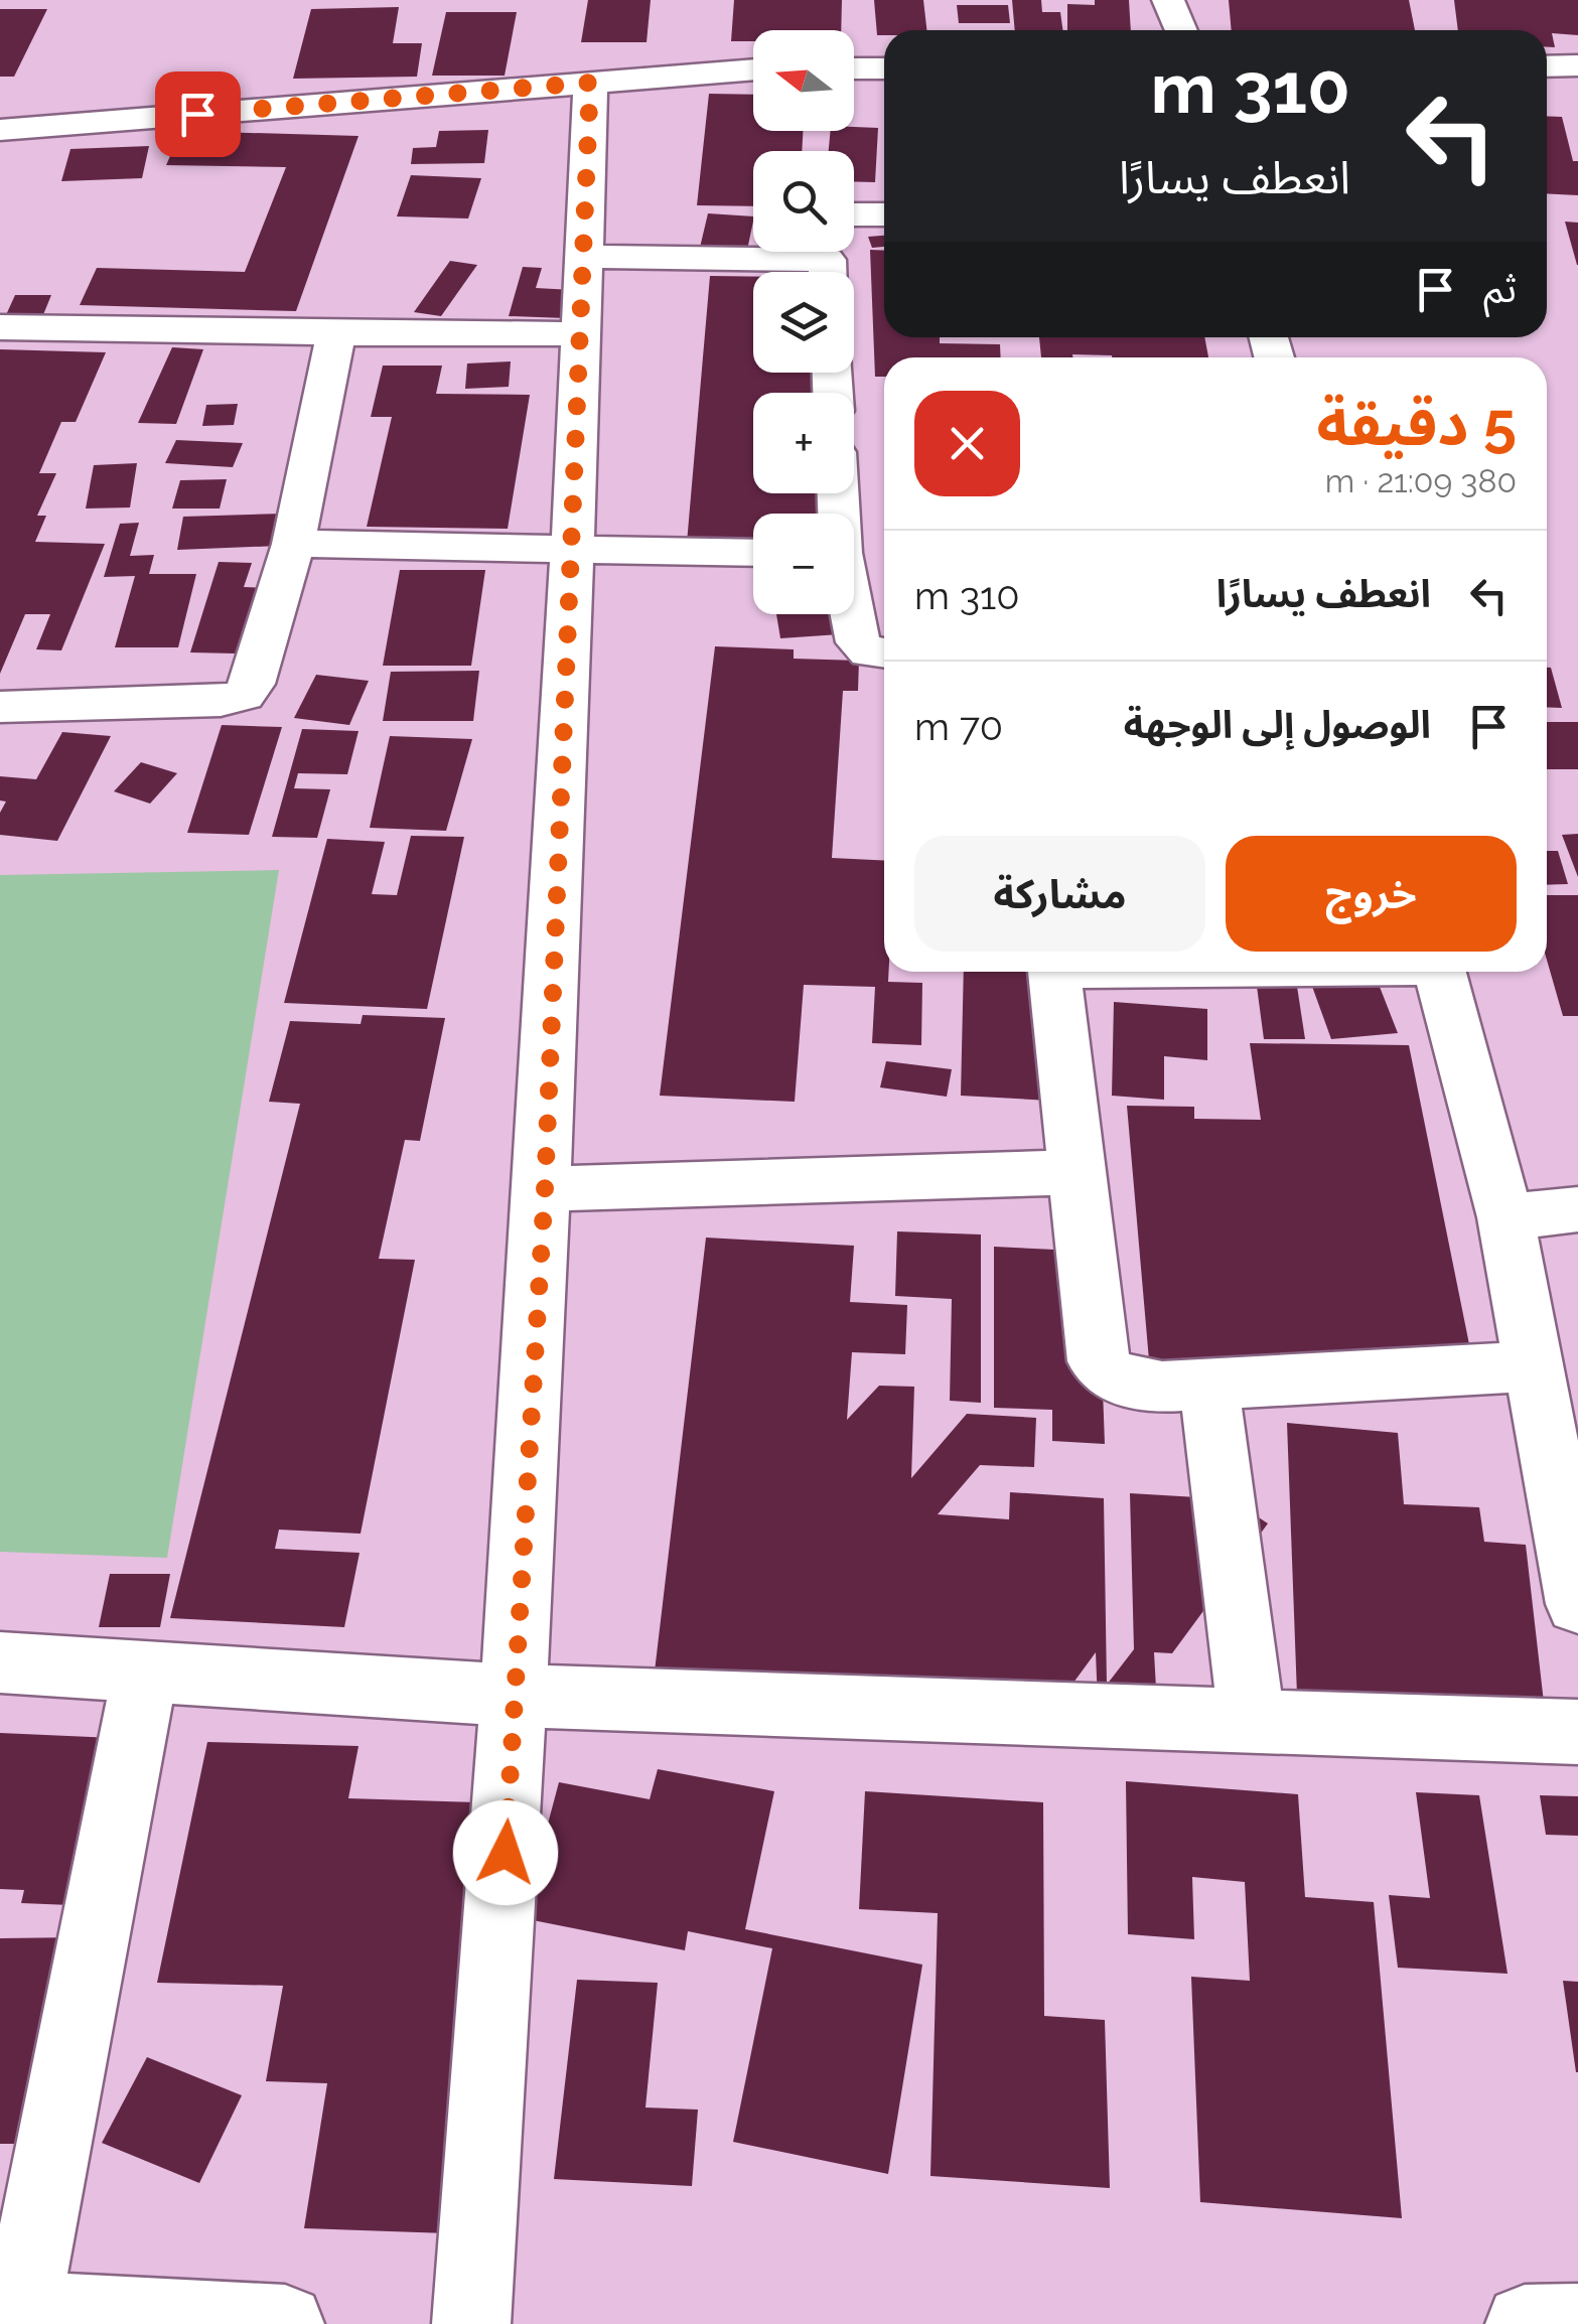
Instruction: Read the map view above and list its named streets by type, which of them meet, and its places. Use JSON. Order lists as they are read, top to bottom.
{
  "north": "left",
  "page": {
    "map_buttons": ["+", "−"],
    "turn": ["310 m", "انعطف يسارًا"],
    "then": "ثم",
    "heading": ["5 دقيقة", "380 m · 21:09"],
    "list": [
      {
        "name": "انعطف يسارًا",
        "value": "310 m"
      },
      {
        "name": "الوصول إلى الوجهة",
        "value": "70 m"
      }
    ],
    "buttons": ["خروج", "مشاركة"]
  }
}
